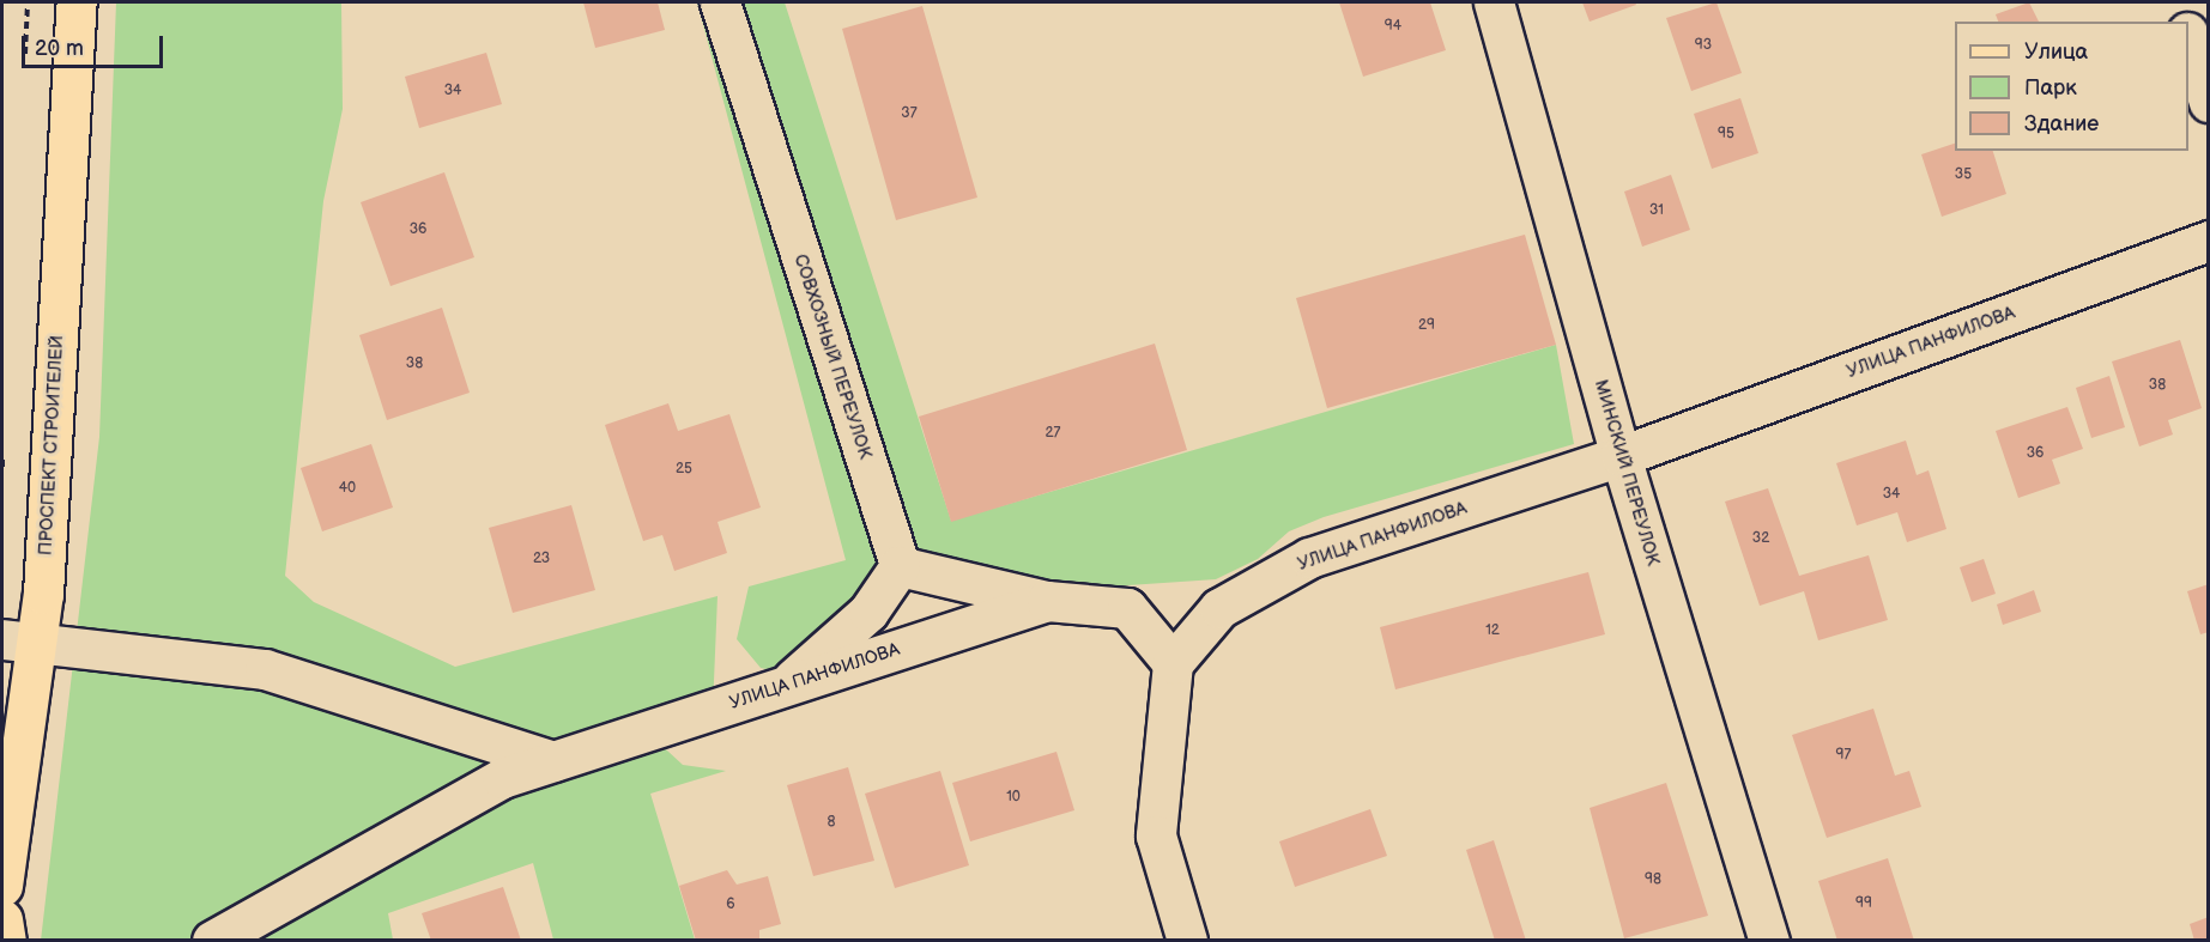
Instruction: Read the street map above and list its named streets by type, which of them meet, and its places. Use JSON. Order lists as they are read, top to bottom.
{
  "streets": {
    "main road": ["ПРОСПЕКТ СТРОИТЕЛЕЙ"],
    "street": ["УЛИЦА ПАНФИЛОВА", "СОВХОЗНЫЙ ПЕРЕУЛОК", "МИНСКИЙ ПЕРЕУЛОК"]
  },
  "crossings": [
    ["УЛИЦА ПАНФИЛОВА", "МИНСКИЙ ПЕРЕУЛОК"]
  ],
  "house_numbers": [
    "94",
    "93",
    "34",
    "37",
    "95",
    "35",
    "31",
    "36",
    "29",
    "38",
    "38",
    "27",
    "36",
    "25",
    "40",
    "34",
    "32",
    "23",
    "12",
    "97",
    "10",
    "8",
    "98",
    "99",
    "6"
  ],
  "legend": ["Улица", "Парк", "Здание"],
  "scale_bar": "20 m"
}
